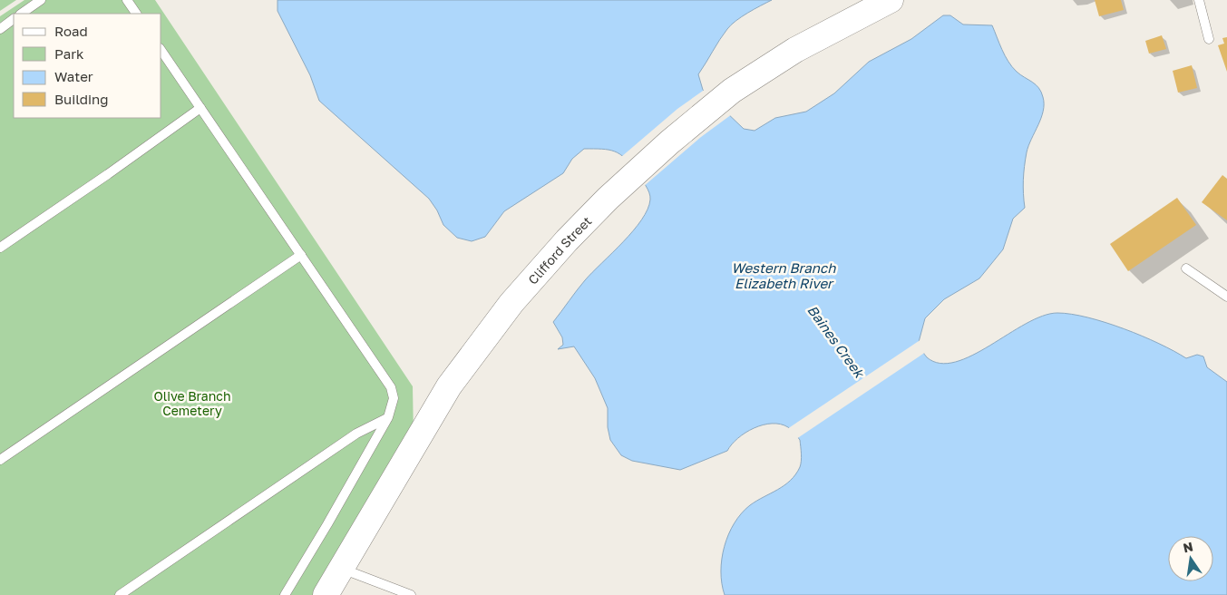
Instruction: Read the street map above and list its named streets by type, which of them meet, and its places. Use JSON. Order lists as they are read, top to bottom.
{
  "streets": {
    "street": ["Clifford Street"]
  },
  "water": ["Western Branch Elizabeth River", "Baines Creek"],
  "parks": ["Olive Branch Cemetery"],
  "legend": [
    "Road",
    "Park",
    "Water",
    "Building"
  ],
  "north": "top"
}
